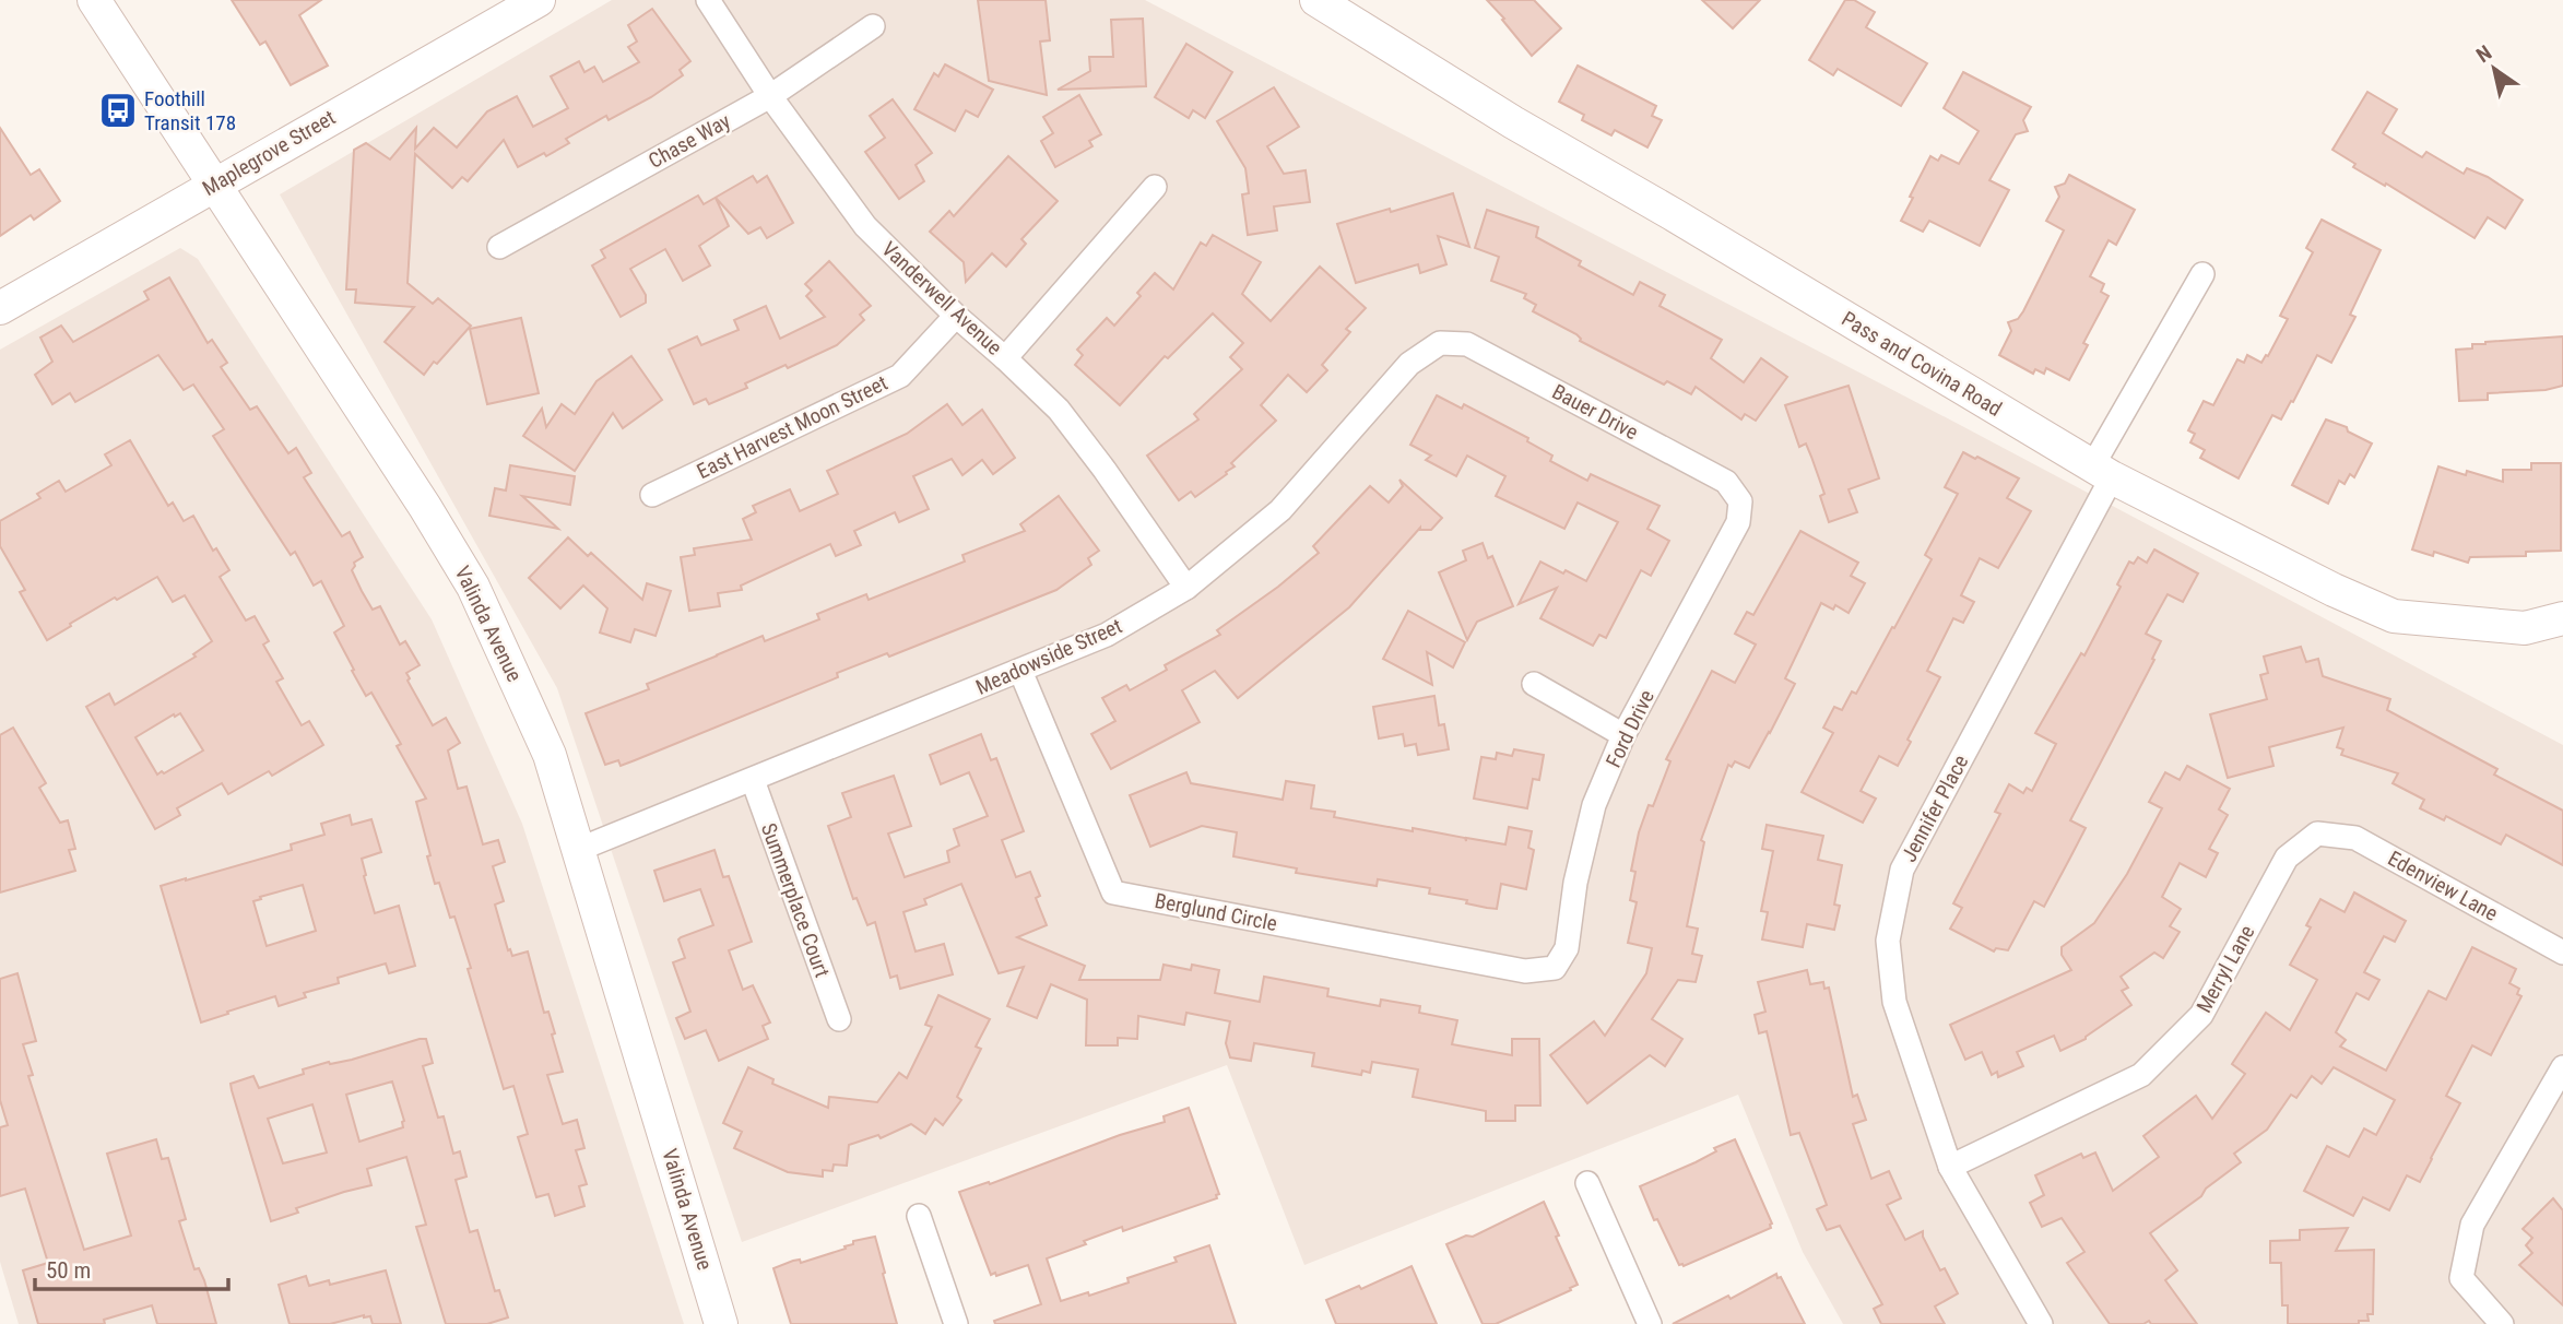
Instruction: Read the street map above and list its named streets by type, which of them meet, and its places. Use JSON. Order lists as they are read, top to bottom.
{
  "streets": {
    "street": [
      "Chase Way",
      "Maplegrove Street",
      "Vanderwell Avenue",
      "Pass and Covina Road",
      "Bauer Drive",
      "East Harvest Moon Street",
      "Valinda Avenue",
      "Meadowside Street",
      "Ford Drive",
      "Jennifer Place",
      "Edenview Lane",
      "Summerplace Court",
      "Berglund Circle",
      "Merryl Lane"
    ]
  },
  "crossings": [
    ["Chase Way", "Vanderwell Avenue"],
    ["Maplegrove Street", "Valinda Avenue"],
    ["Vanderwell Avenue", "East Harvest Moon Street"],
    ["Vanderwell Avenue", "Meadowside Street"],
    ["Pass and Covina Road", "Jennifer Place"],
    ["Bauer Drive", "Meadowside Street"],
    ["Bauer Drive", "Ford Drive"],
    ["Valinda Avenue", "Meadowside Street"],
    ["Meadowside Street", "Summerplace Court"],
    ["Meadowside Street", "Berglund Circle"],
    ["Ford Drive", "Berglund Circle"],
    ["Jennifer Place", "Merryl Lane"],
    ["Edenview Lane", "Merryl Lane"]
  ],
  "places": {
    "bus stop": ["Foothill Transit 178"]
  },
  "scale_bar": "50 m",
  "north": "top left"
}
